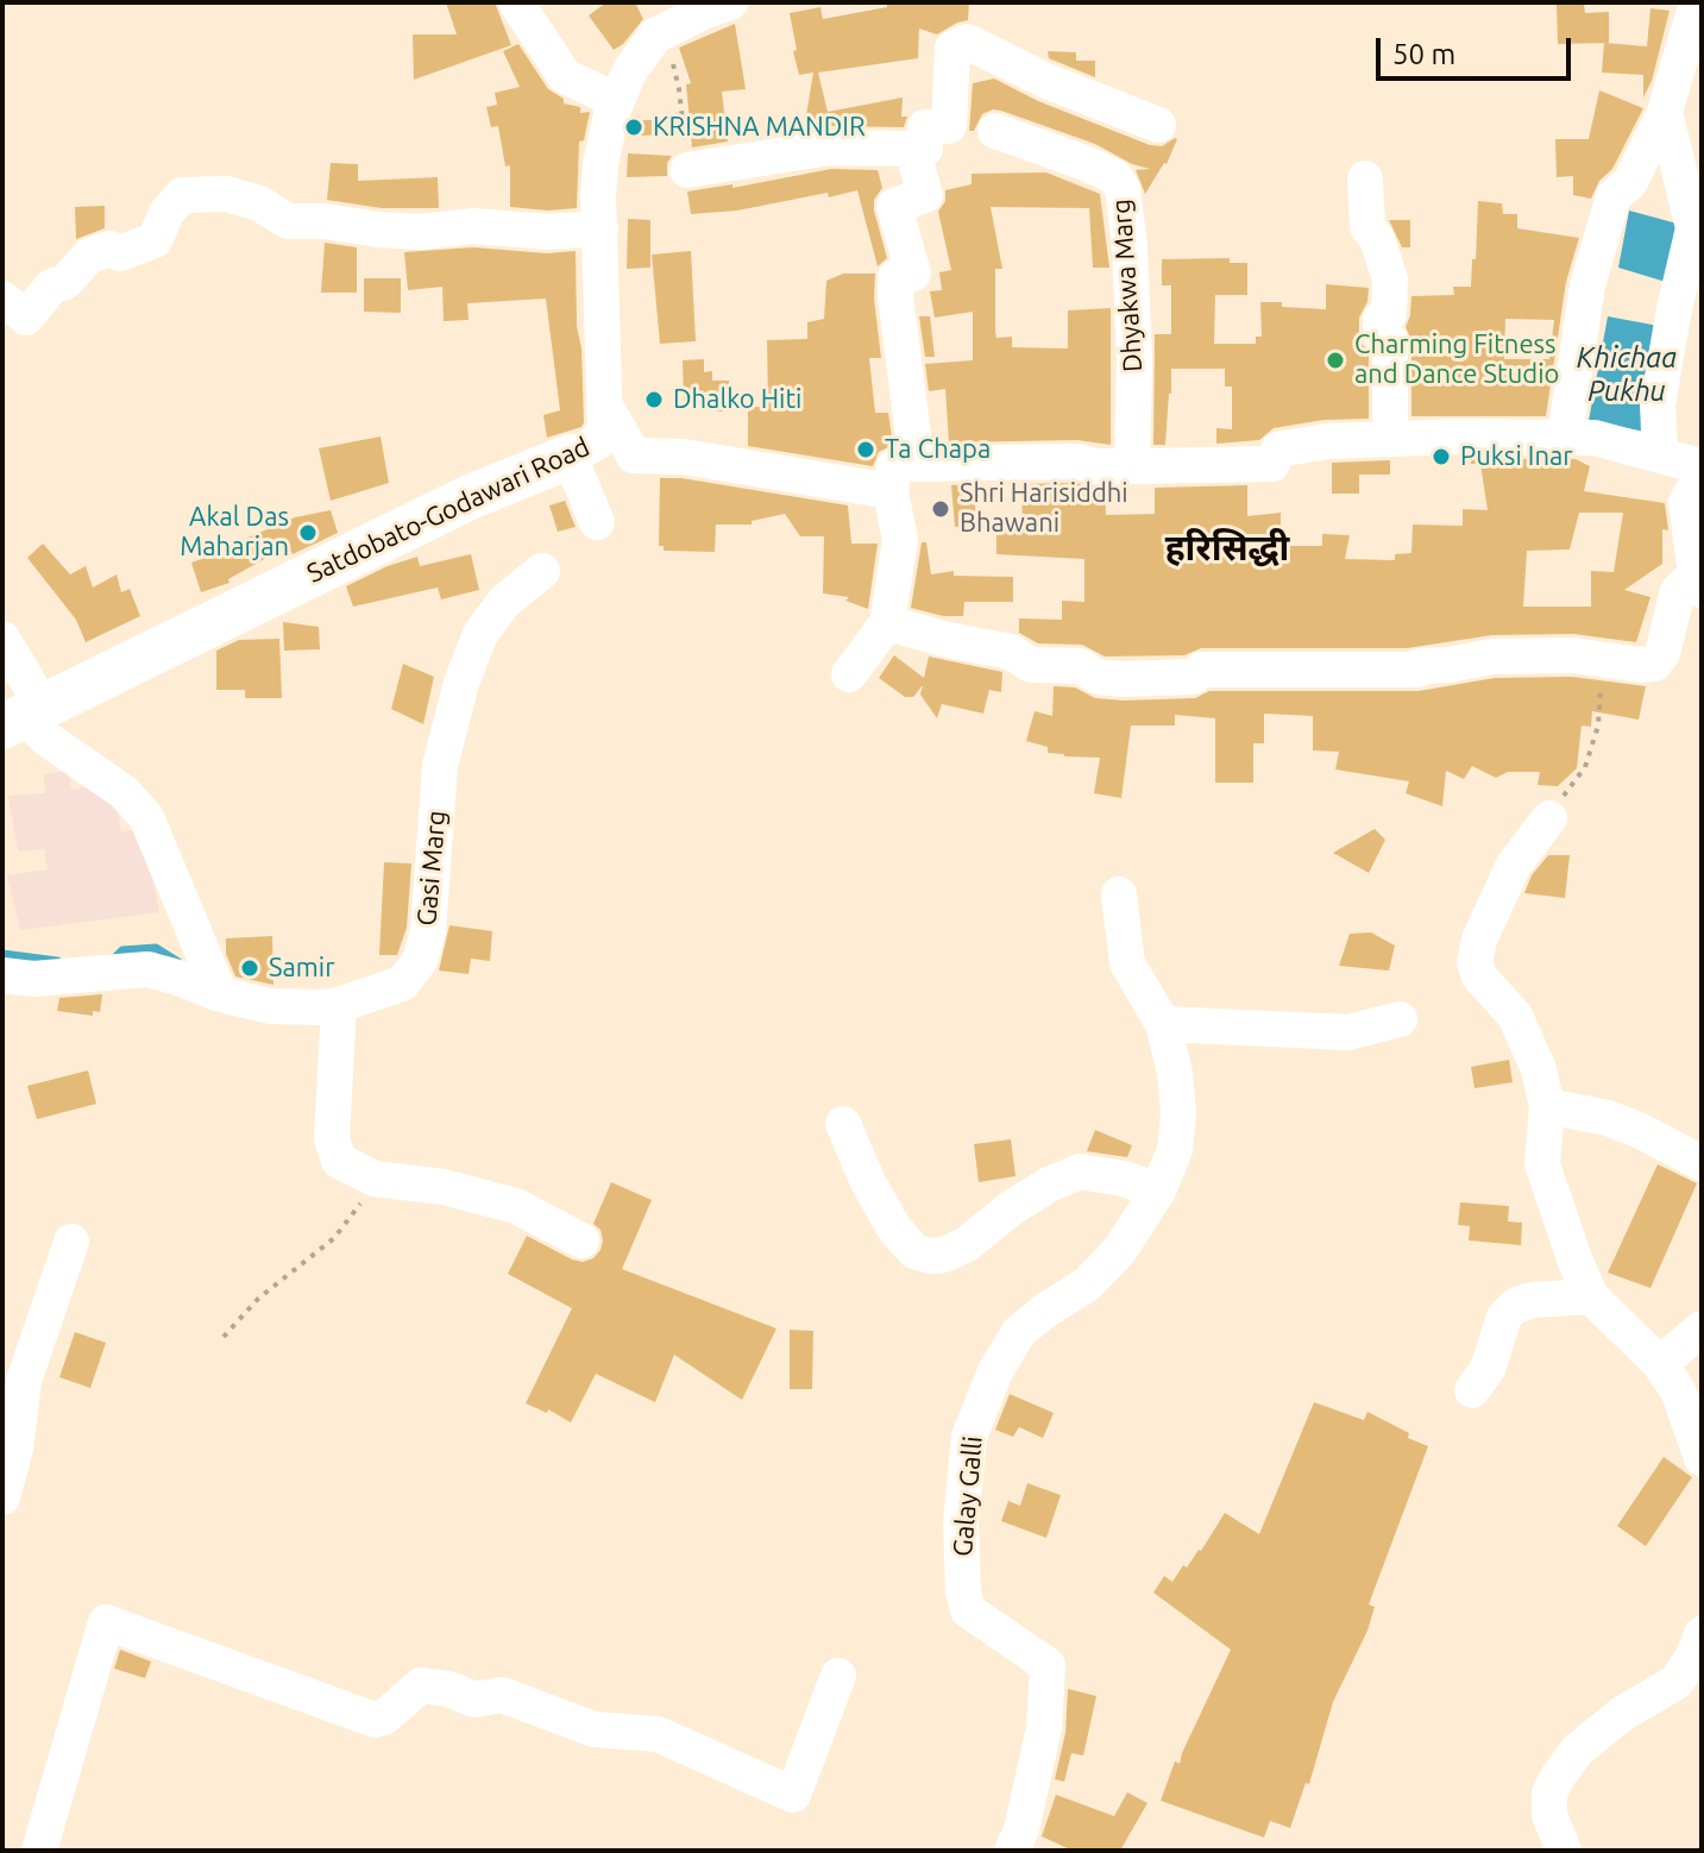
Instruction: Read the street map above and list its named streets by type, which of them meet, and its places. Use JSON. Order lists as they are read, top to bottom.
{
  "streets": {
    "main road": ["Satdobato-Godawari Road"],
    "street": ["Dhyakwa Marg", "Gasi Marg", "Galay Galli"]
  },
  "districts": ["हरिसिद्धी"],
  "water": ["Khichaa Pukhu"],
  "places": [
    "KRISHNA MANDIR",
    "Charming Fitness and Dance Studio",
    "Dhalko Hiti",
    "Ta Chapa",
    "Puksi Inar",
    "Shri Harisiddhi Bhawani",
    "Akal Das Maharjan",
    "Samir"
  ],
  "scale_bar": "50 m"
}
